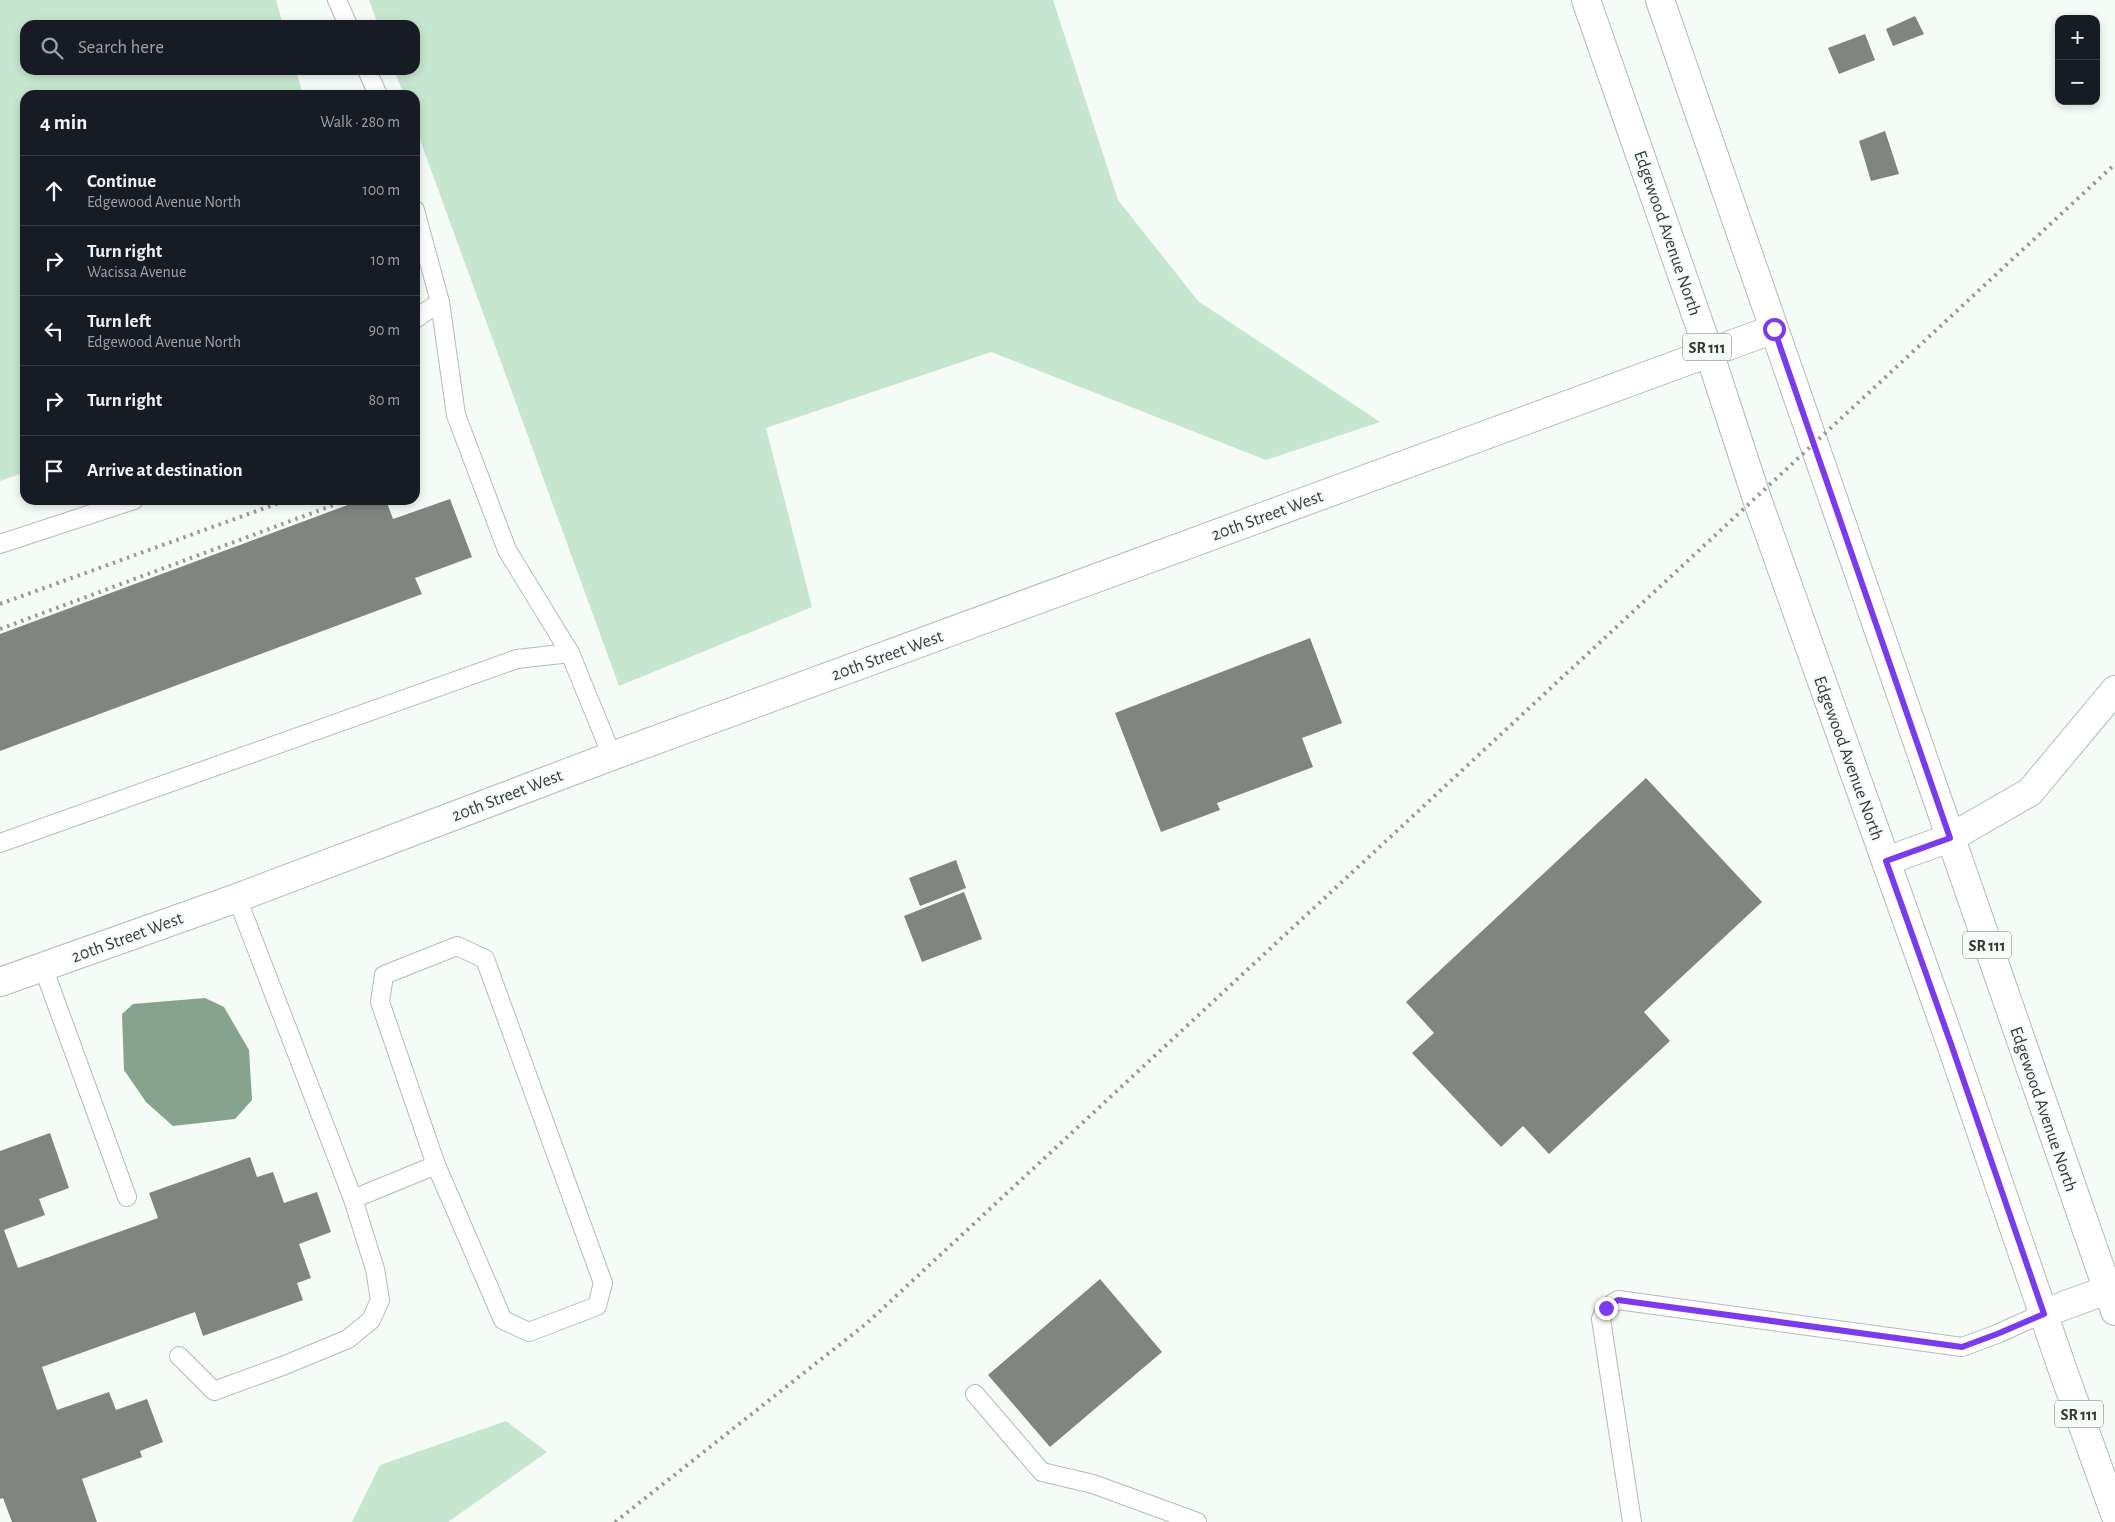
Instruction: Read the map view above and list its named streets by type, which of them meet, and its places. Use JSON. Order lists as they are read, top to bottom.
{
  "streets": {
    "main road": ["Edgewood Avenue North", "SR 111", "20th Street West"]
  },
  "crossings": [
    ["Edgewood Avenue North", "20th Street West"]
  ],
  "page": {
    "map_buttons": ["+", "−"],
    "search": "Search here",
    "heading": ["4 min", "Walk · 280 m"],
    "list": [
      ["Continue", "Edgewood Avenue North", "100 m"],
      ["Turn right", "Wacissa Avenue", "10 m"],
      ["Turn left", "Edgewood Avenue North", "90 m"],
      ["Turn right", "80 m"],
      "Arrive at destination"
    ]
  }
}
